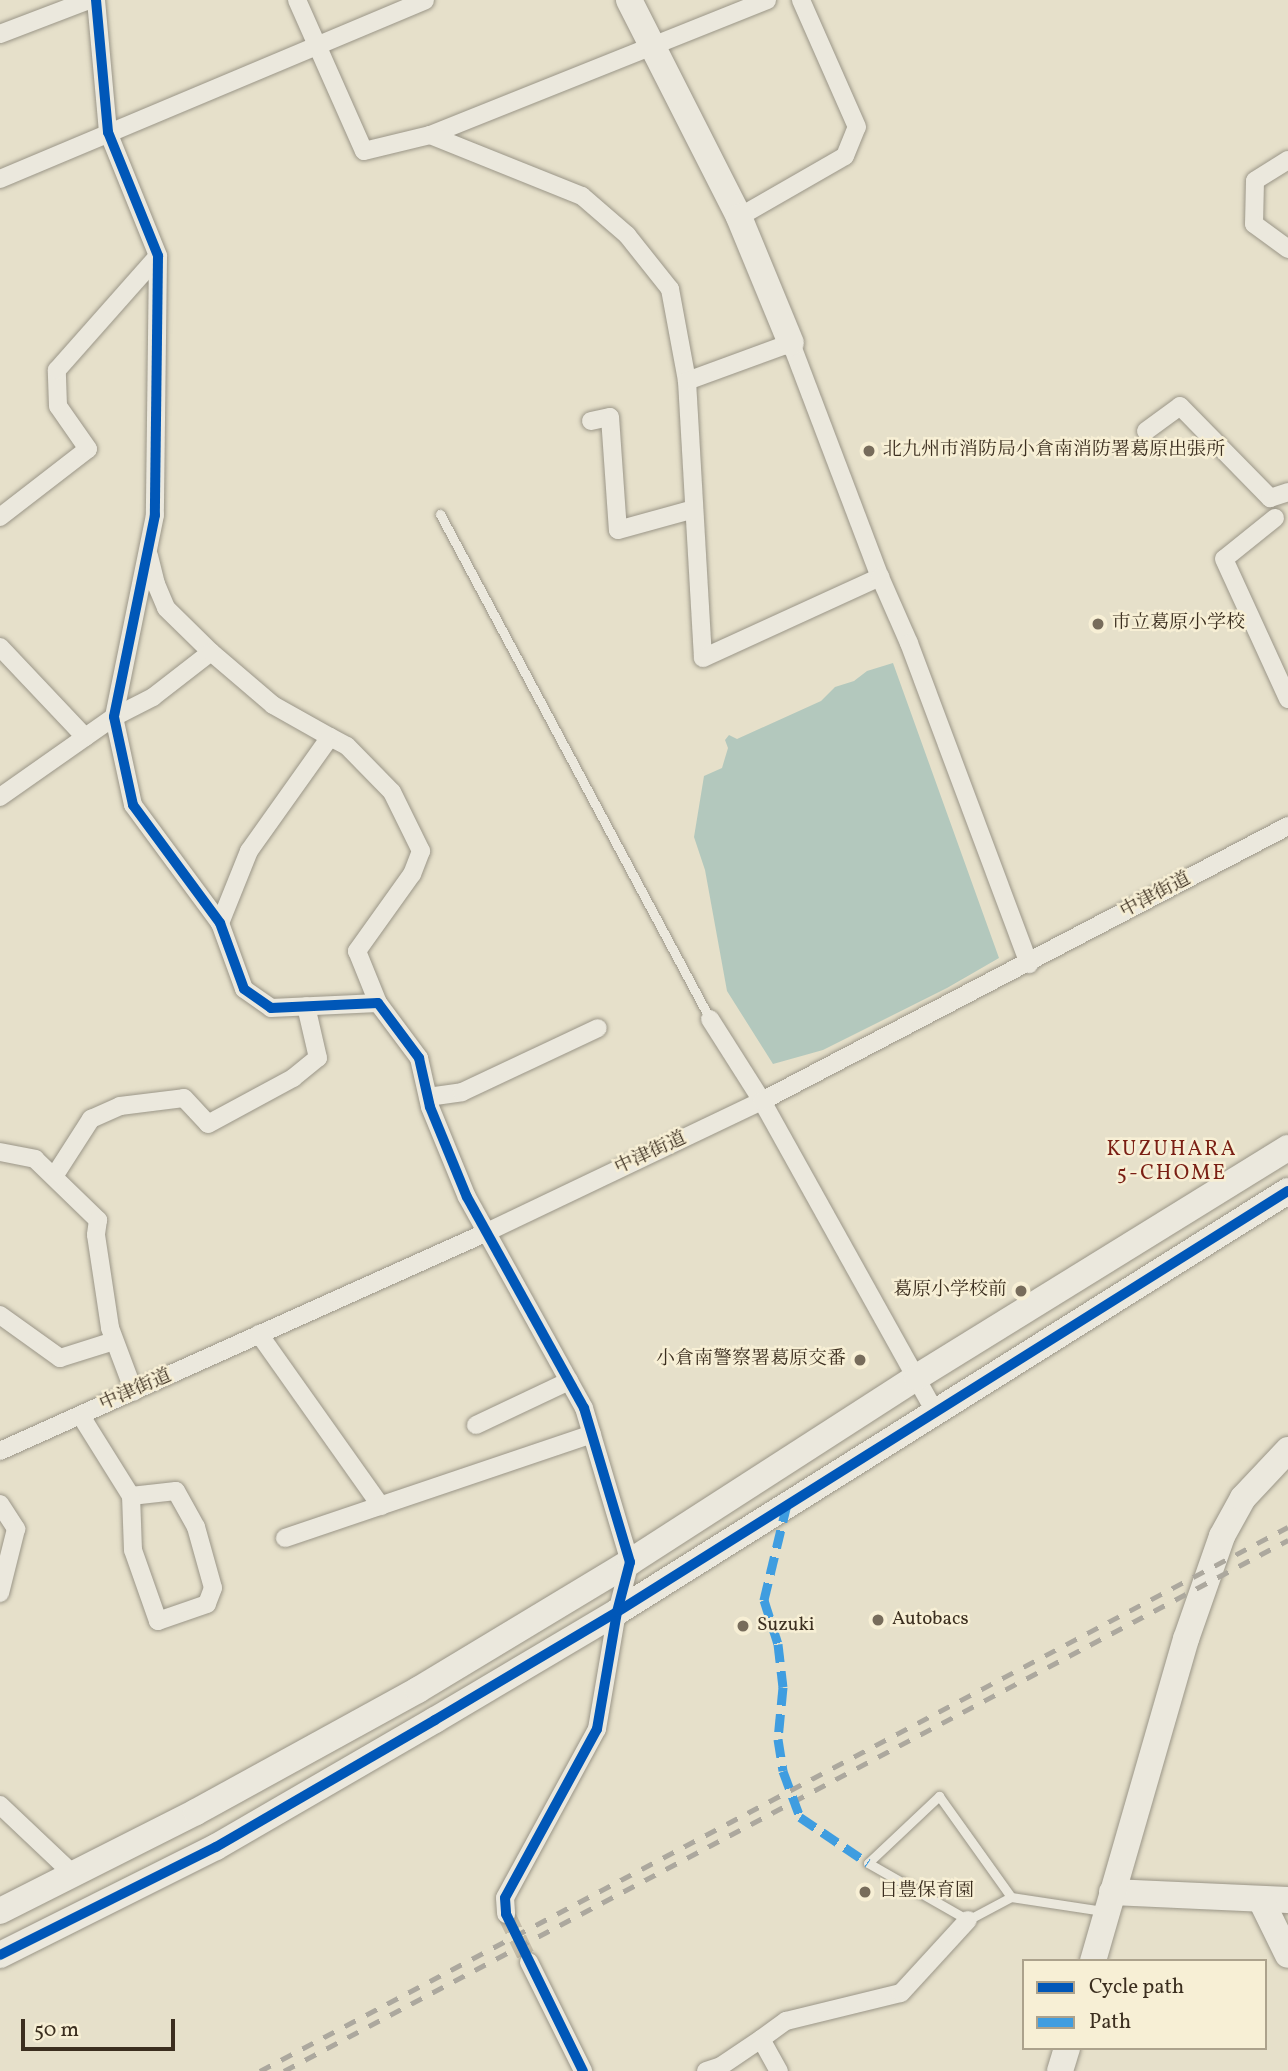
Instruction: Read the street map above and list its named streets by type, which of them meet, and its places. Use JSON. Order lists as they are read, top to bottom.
{
  "streets": {
    "street": ["中津街道"]
  },
  "districts": ["KUZUHARA 5-CHOME"],
  "places": [
    "北九州市消防局小倉南消防署葛原出張所",
    "市立葛原小学校",
    "葛原小学校前",
    "小倉南警察署葛原交番",
    "Autobacs",
    "Suzuki",
    "日豊保育園"
  ],
  "legend": ["Cycle path", "Path"],
  "scale_bar": "50 m"
}
